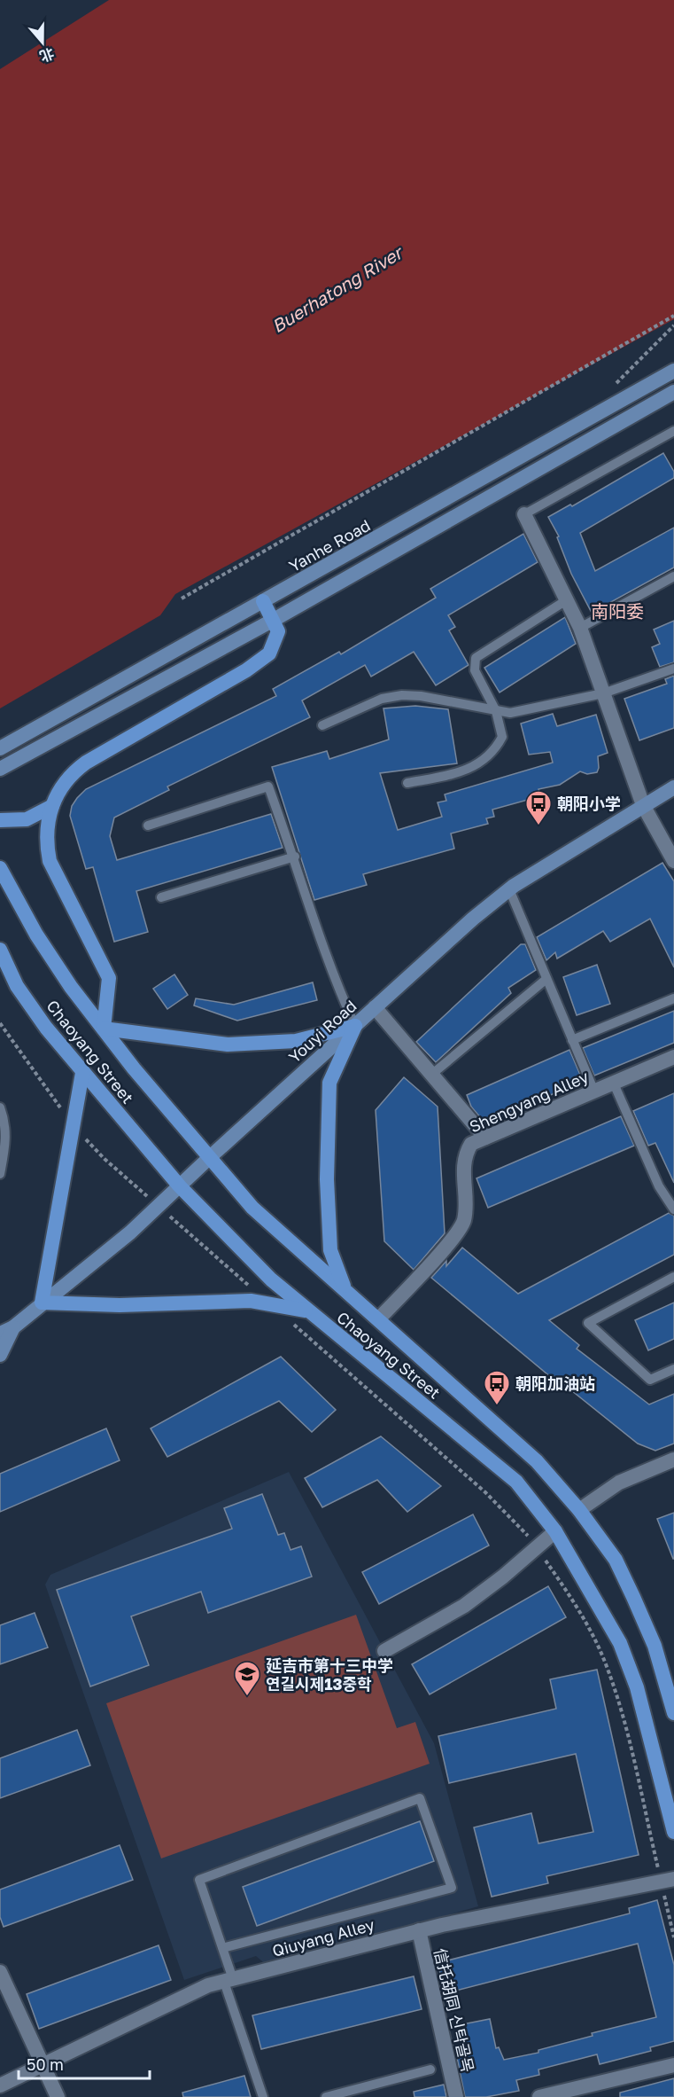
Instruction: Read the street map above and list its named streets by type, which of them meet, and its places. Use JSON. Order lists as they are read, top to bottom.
{
  "streets": {
    "main road": ["Yanhe Road", "Youyi Road", "Chaoyang Street"],
    "street": ["Shengyang Alley", "Qiuyang Alley", "信托胡同 신탁골목"]
  },
  "crossings": [
    ["Youyi Road", "Chaoyang Street"],
    ["Chaoyang Street", "Shengyang Alley"],
    ["Qiuyang Alley", "信托胡同 신탁골목"]
  ],
  "districts": ["南阳委"],
  "water": ["Buerhatong River"],
  "places": {
    "bus stop": ["朝阳小学", "朝阳加油站"],
    "school or university": ["延吉市第十三中学 연길시제13중학"]
  },
  "scale_bar": "50 m",
  "north": "bottom"
}
